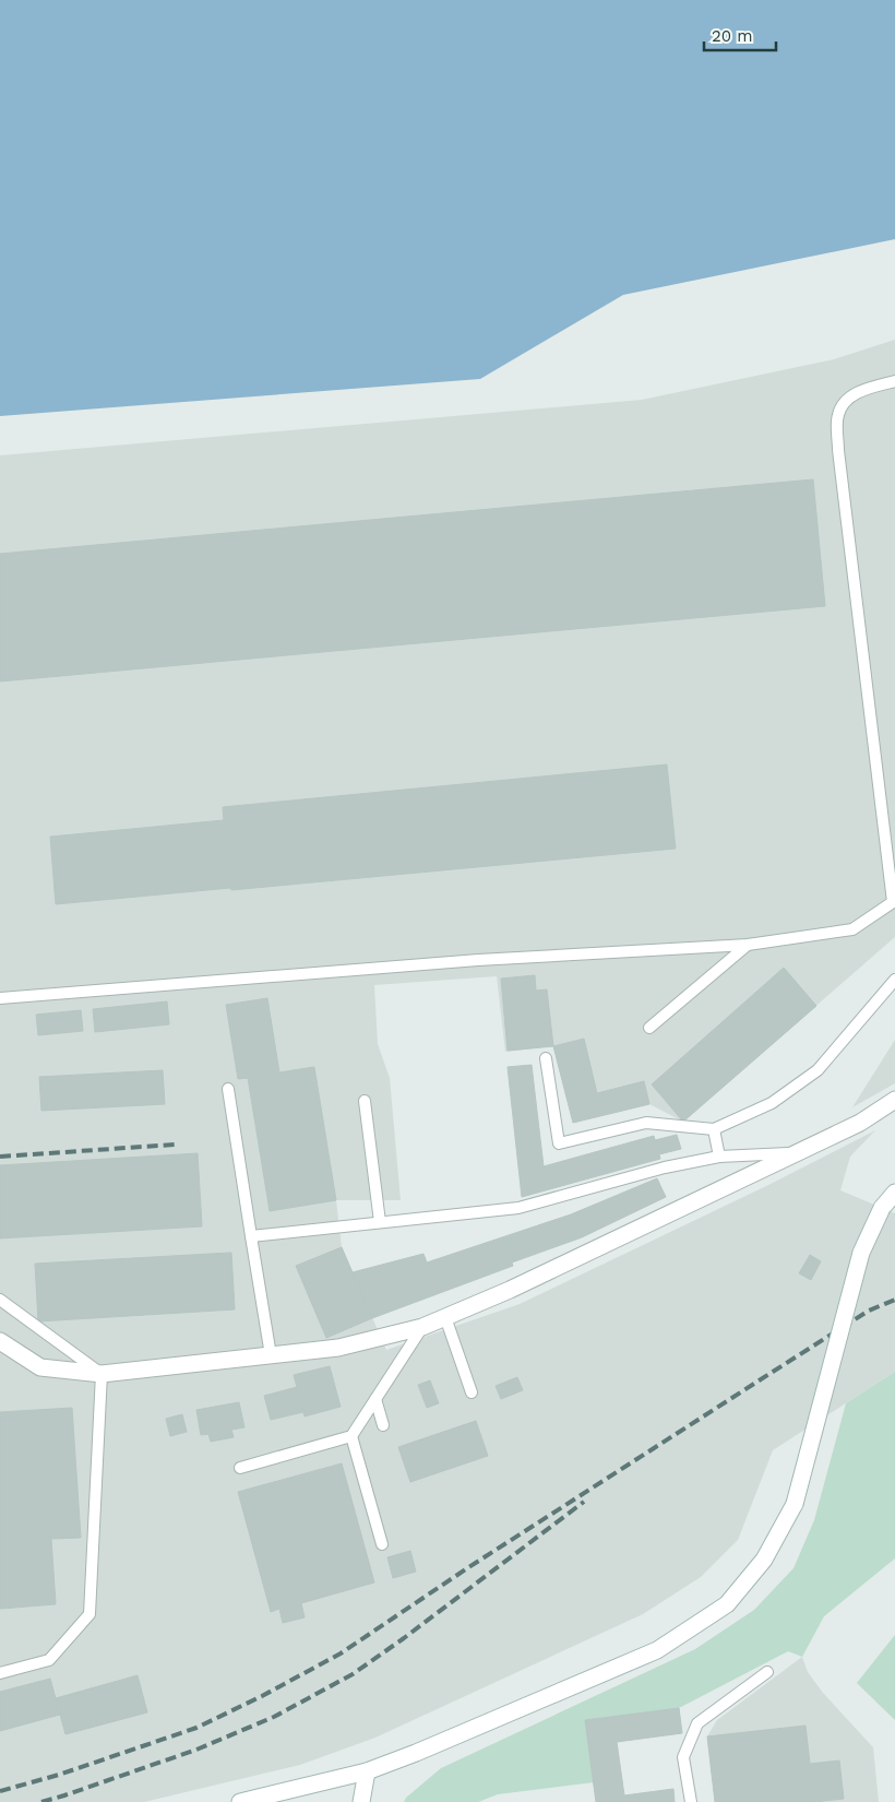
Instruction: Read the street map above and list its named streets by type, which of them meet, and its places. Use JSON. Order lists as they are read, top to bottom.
{
  "scale_bar": "20 m"
}
